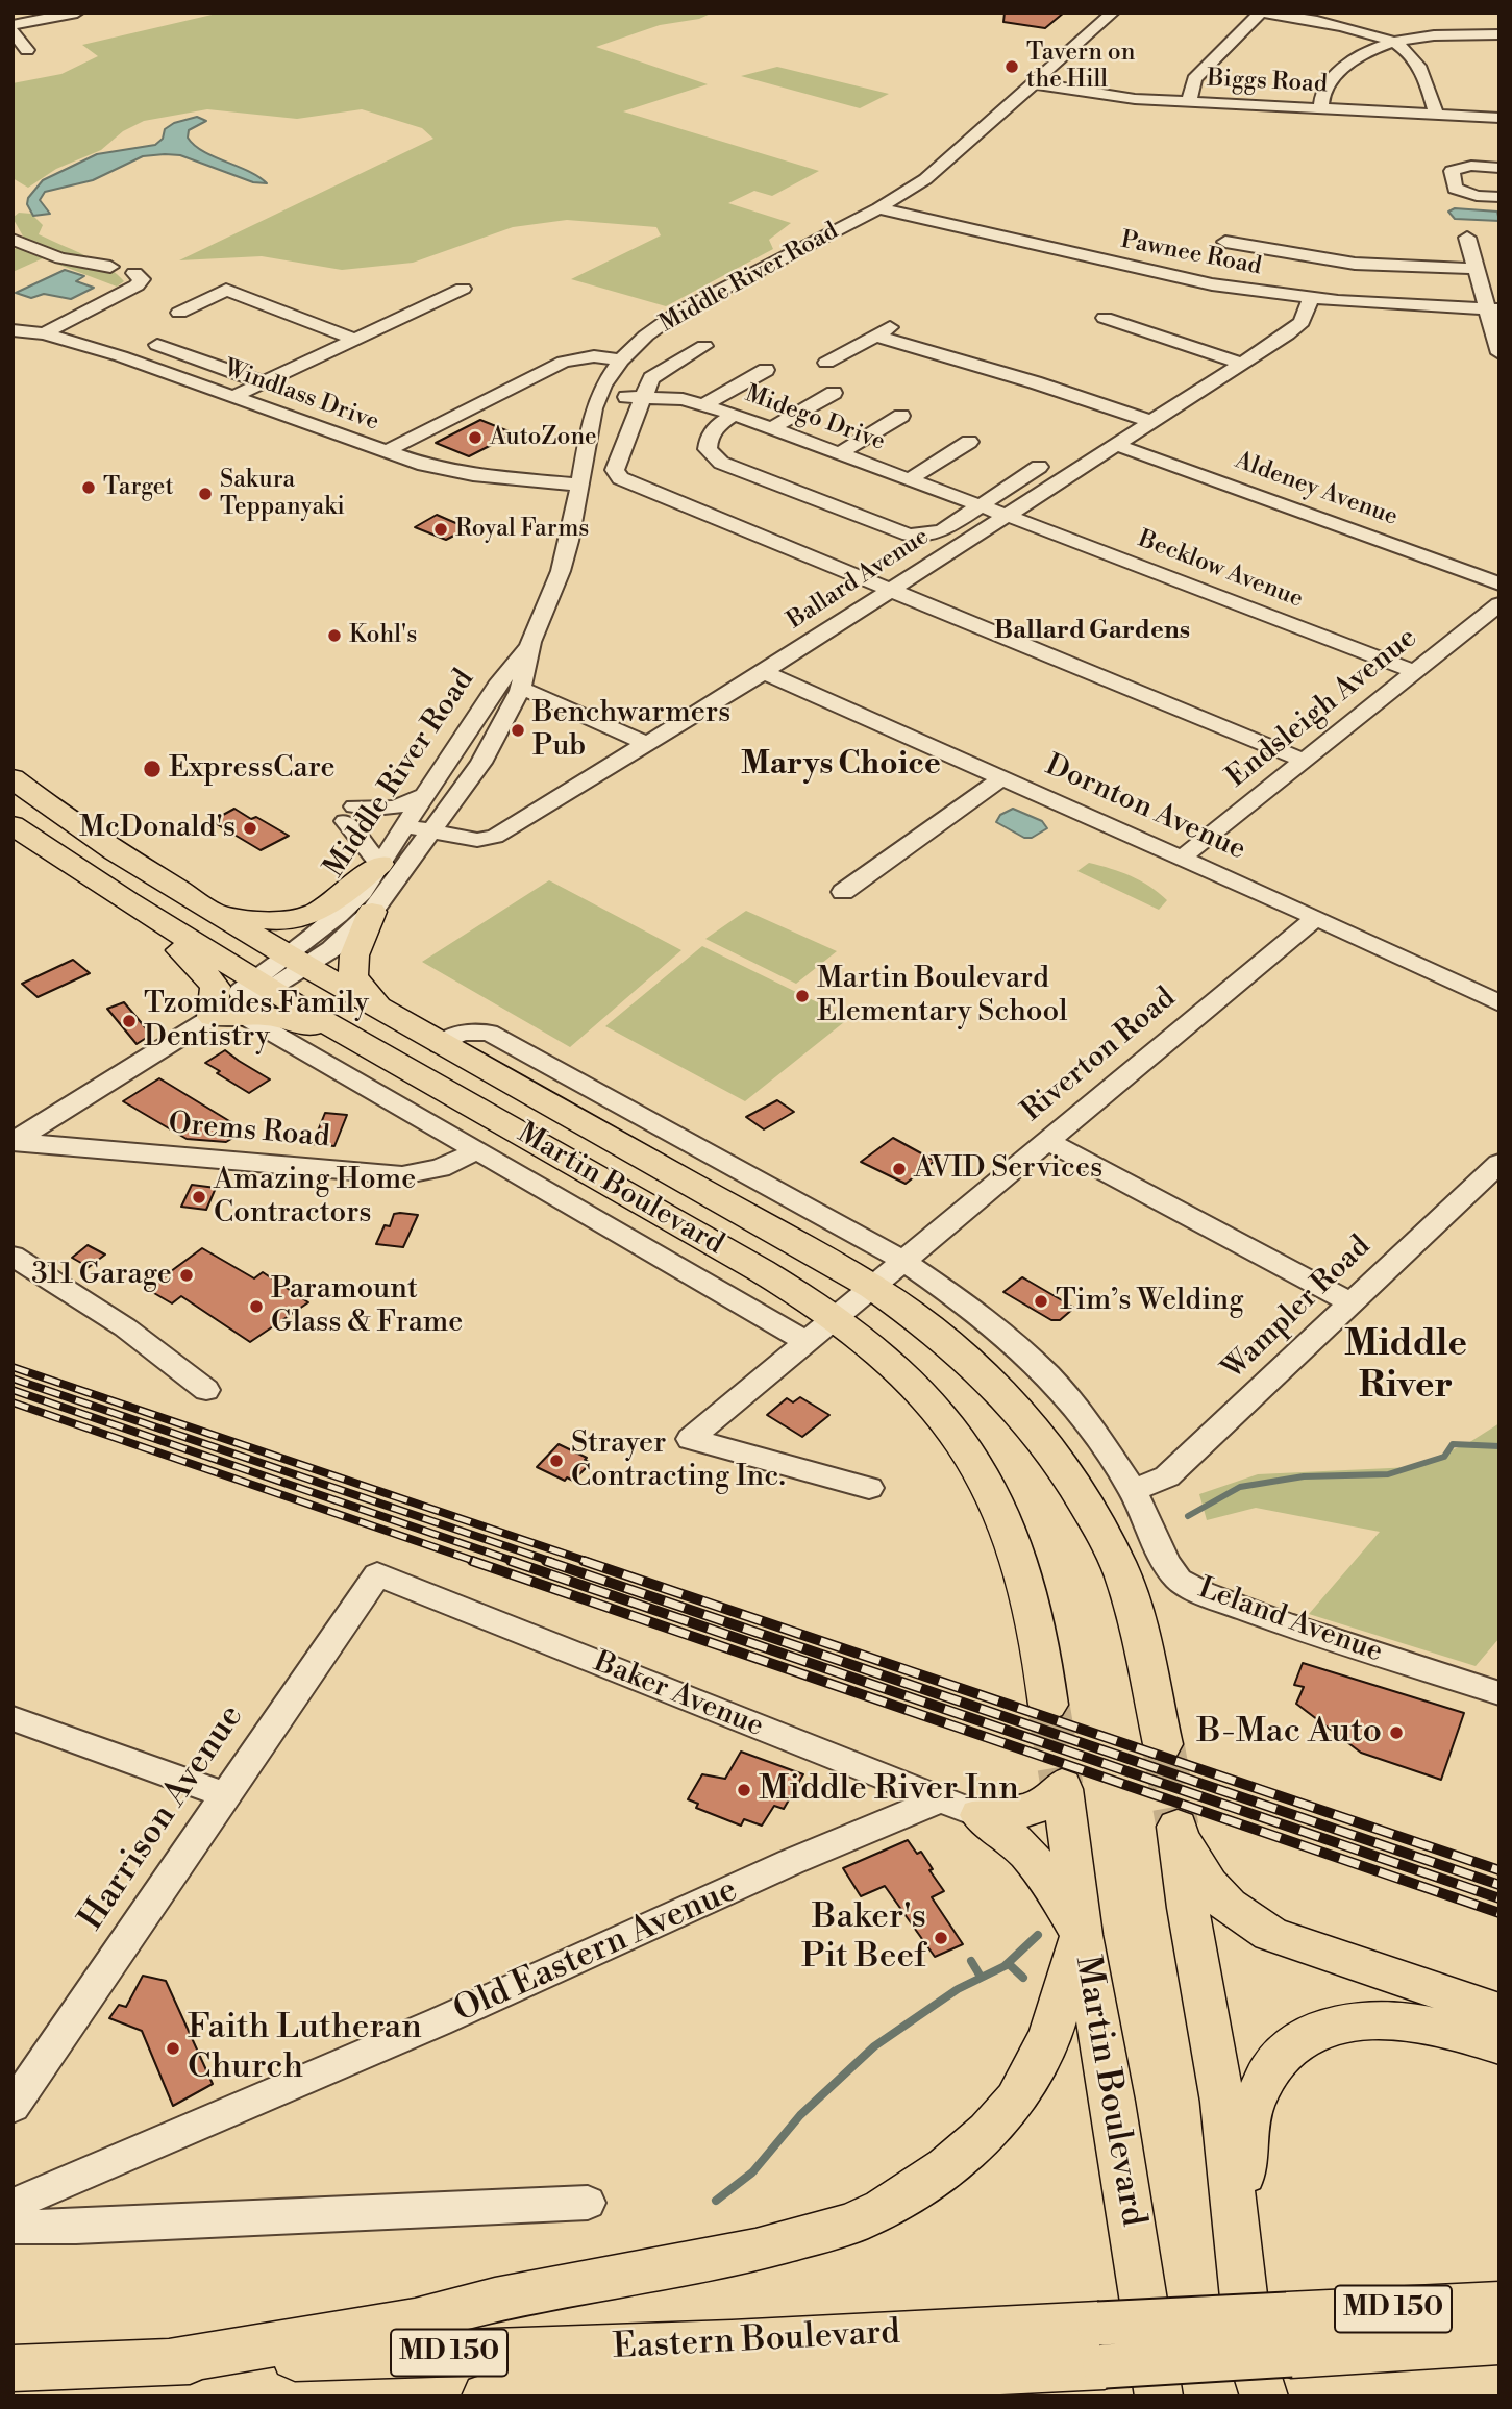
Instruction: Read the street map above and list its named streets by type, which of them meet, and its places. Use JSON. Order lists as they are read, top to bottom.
{
  "streets": {
    "main road": ["Martin Boulevard", "MD 150", "Eastern Boulevard"],
    "street": [
      "Biggs Road",
      "Pawnee Road",
      "Middle River Road",
      "Windlass Drive",
      "Midego Drive",
      "Aldeney Avenue",
      "Becklow Avenue",
      "Ballard Avenue",
      "Endsleigh Avenue",
      "Dornton Avenue",
      "Riverton Road",
      "Orems Road",
      "Wampler Road",
      "Leland Avenue",
      "Baker Avenue",
      "Harrison Avenue",
      "Old Eastern Avenue"
    ]
  },
  "crossings": [
    ["Biggs Road", "Middle River Road"],
    ["Pawnee Road", "Middle River Road"],
    ["Pawnee Road", "Ballard Avenue"],
    ["Middle River Road", "Windlass Drive"],
    ["Middle River Road", "Midego Drive"],
    ["Middle River Road", "Ballard Avenue"],
    ["Middle River Road", "Orems Road"],
    ["Middle River Road", "Martin Boulevard"],
    ["Midego Drive", "Becklow Avenue"],
    ["Midego Drive", "Ballard Avenue"],
    ["Aldeney Avenue", "Ballard Avenue"],
    ["Becklow Avenue", "Ballard Avenue"],
    ["Becklow Avenue", "Endsleigh Avenue"],
    ["Ballard Avenue", "Dornton Avenue"],
    ["Endsleigh Avenue", "Dornton Avenue"],
    ["Dornton Avenue", "Riverton Road"],
    ["Riverton Road", "Martin Boulevard"],
    ["Riverton Road", "Leland Avenue"],
    ["Orems Road", "Martin Boulevard"],
    ["Martin Boulevard", "Leland Avenue"],
    ["Martin Boulevard", "Baker Avenue"],
    ["Wampler Road", "Leland Avenue"],
    ["Baker Avenue", "Harrison Avenue"],
    ["Baker Avenue", "Old Eastern Avenue"]
  ],
  "districts": ["Ballard Gardens", "Marys Choice", "Middle River"],
  "places": [
    "Tavern on the Hill",
    "AutoZone",
    "Target",
    "Sakura Teppanyaki",
    "Royal Farms",
    "Kohl's",
    "Benchwarmers Pub",
    "ExpressCare",
    "McDonald's",
    "Martin Boulevard Elementary School",
    "Tzomides Family Dentistry",
    "AVID Services",
    "Amazing Home Contractors",
    "311 Garage",
    "Tim’s Welding",
    "Paramount Glass & Frame",
    "Strayer Contracting Inc.",
    "B-Mac Auto",
    "Middle River Inn",
    "Baker's Pit Beef",
    "Faith Lutheran Church"
  ]
}
